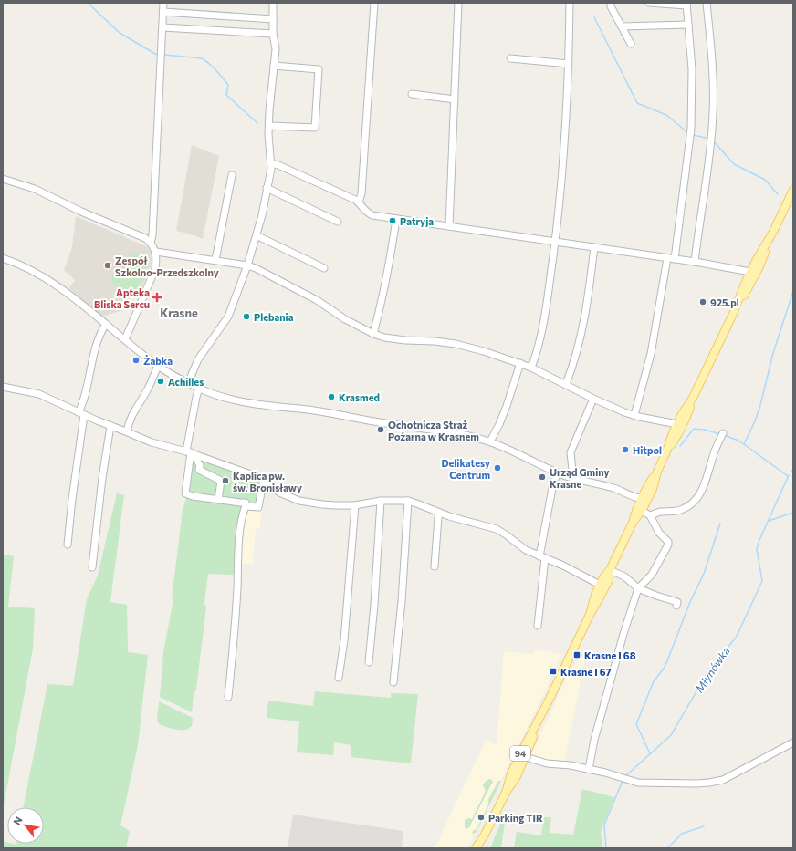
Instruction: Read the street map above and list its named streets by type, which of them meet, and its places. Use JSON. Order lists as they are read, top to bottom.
{
  "streets": {
    "main road": ["94"]
  },
  "districts": ["Krasne"],
  "water": ["Młynówka"],
  "places": {
    "other": [
      "Patryja",
      "Zespół Szkolno-Przedszkolny",
      "925.pl",
      "Plebania",
      "Żabka",
      "Achilles",
      "Krasmed",
      "Ochotnicza Straż Pożarna w Krasnem",
      "Hitpol",
      "Delikatesy Centrum",
      "Urząd Gminy Krasne",
      "Kaplica pw. św. Bronisławy",
      "Parking TIR"
    ],
    "health": ["Apteka Bliska Sercu"],
    "transit": ["Krasne I 68", "Krasne I 67"]
  },
  "north": "top left"
}
